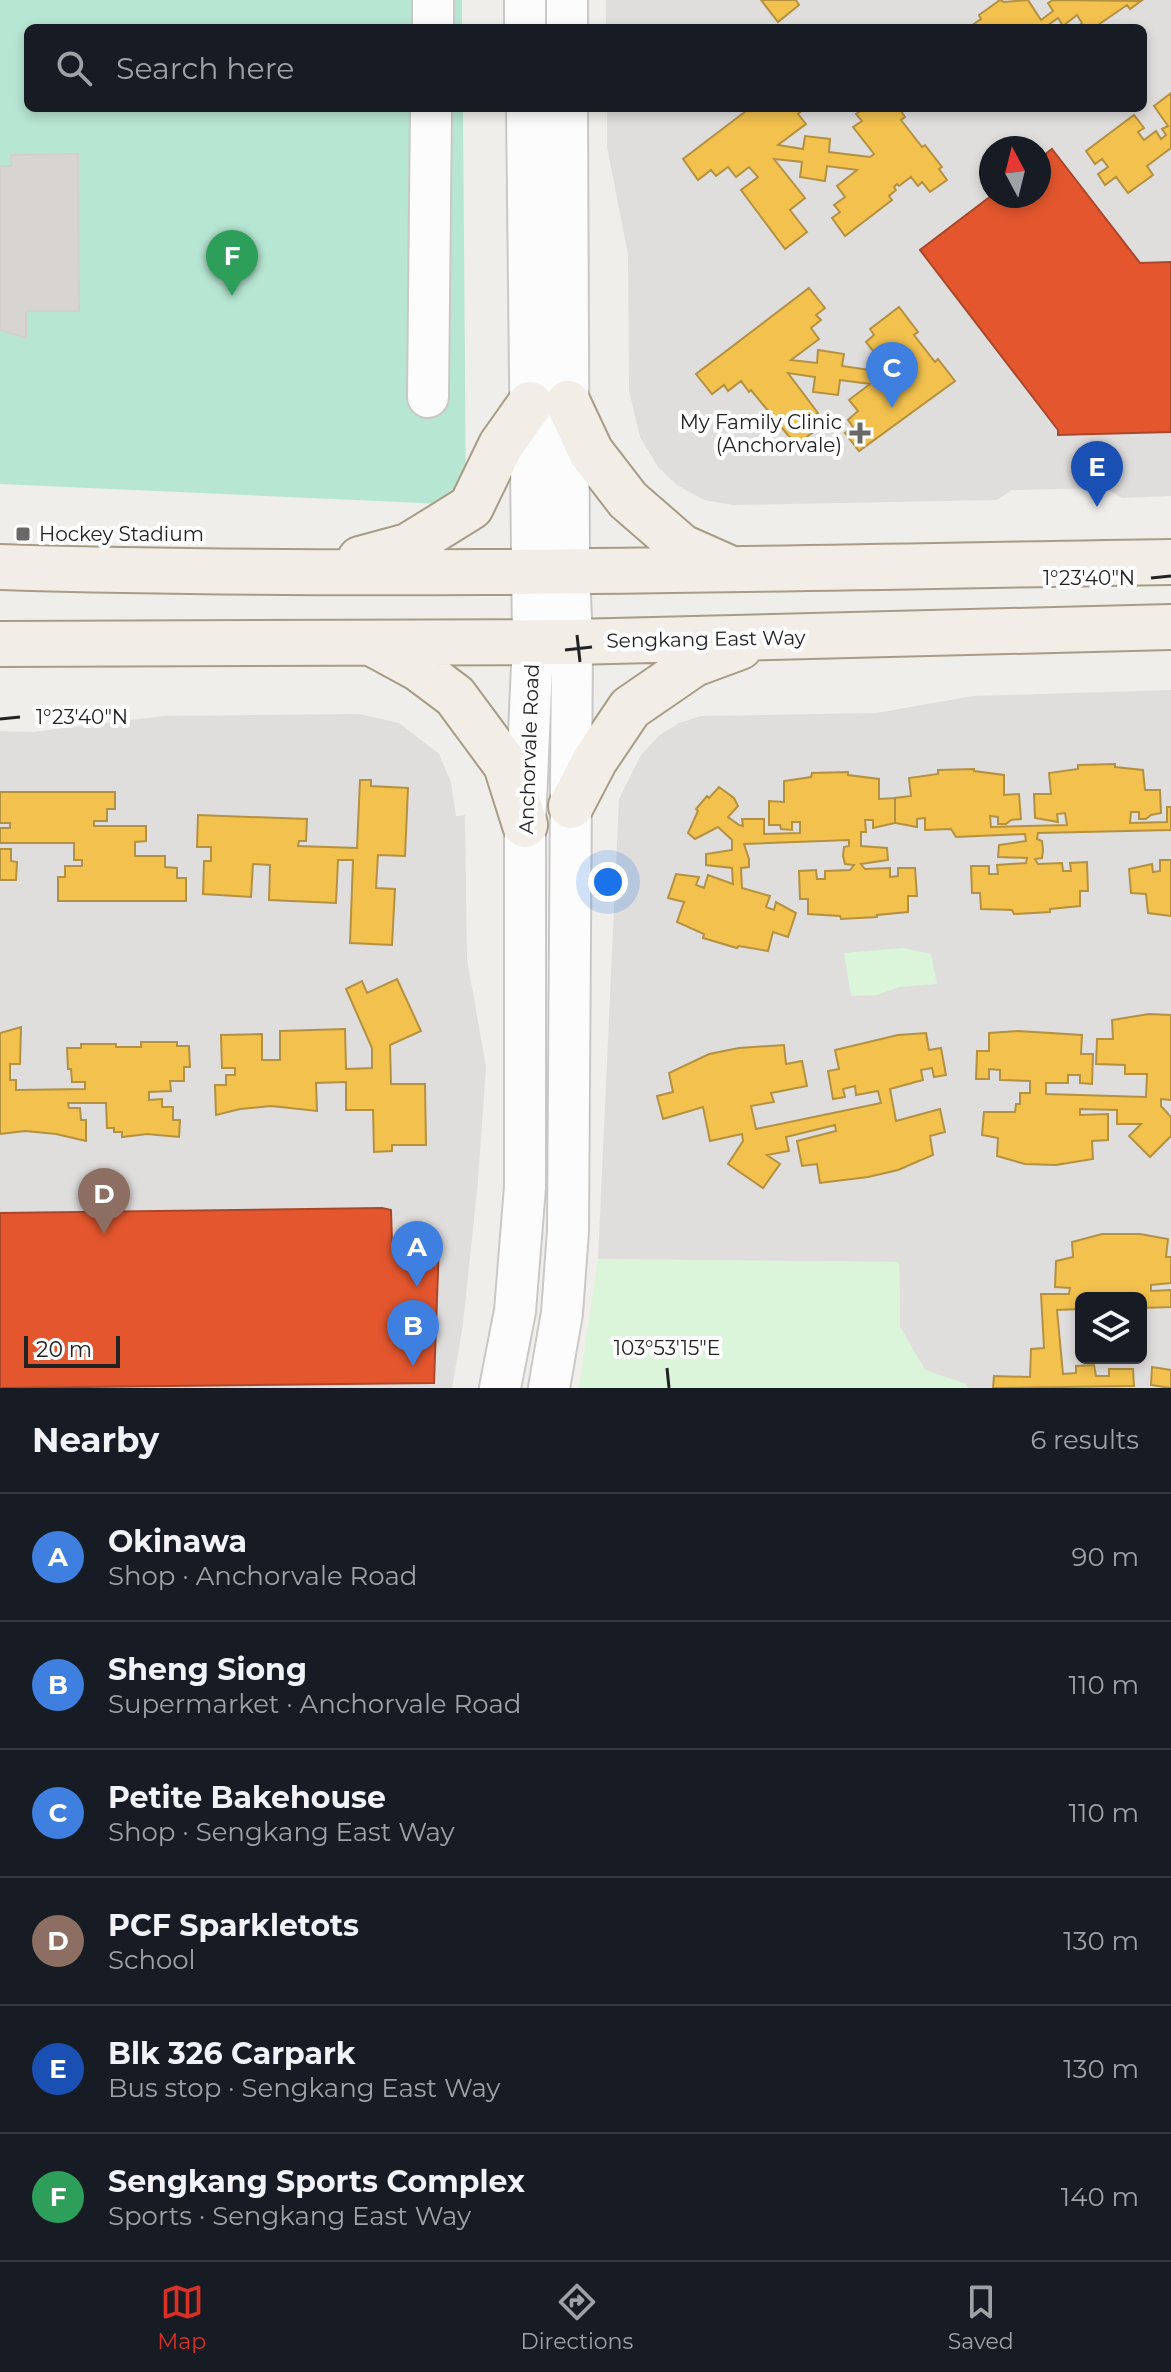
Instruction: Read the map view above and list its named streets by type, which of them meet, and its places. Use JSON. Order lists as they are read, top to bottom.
{
  "streets": {
    "main road": ["Sengkang East Way"],
    "street": ["Anchorvale Road"]
  },
  "crossings": [
    ["Sengkang East Way", "Anchorvale Road"]
  ],
  "places": {
    "health": ["My Family Clinic (Anchorvale)"],
    "transit": ["Hockey Stadium"]
  },
  "scale_bar": "20 m",
  "north": "top",
  "page": {
    "search": "Search here",
    "pins": [
      "F",
      "C",
      "E",
      "D",
      "A",
      "B"
    ],
    "scale": "20 m",
    "heading": ["Nearby", "6 results"],
    "list": [
      {
        "mark": "A",
        "name": "Okinawa",
        "note": "Shop · Anchorvale Road",
        "value": "90 m"
      },
      {
        "mark": "B",
        "name": "Sheng Siong",
        "note": "Supermarket · Anchorvale Road",
        "value": "110 m"
      },
      {
        "mark": "C",
        "name": "Petite Bakehouse",
        "note": "Shop · Sengkang East Way",
        "value": "110 m"
      },
      {
        "mark": "D",
        "name": "PCF Sparkletots",
        "note": "School",
        "value": "130 m"
      },
      {
        "mark": "E",
        "name": "Blk 326 Carpark",
        "note": "Bus stop · Sengkang East Way",
        "value": "130 m"
      },
      {
        "mark": "F",
        "name": "Sengkang Sports Complex",
        "note": "Sports · Sengkang East Way",
        "value": "140 m"
      }
    ],
    "nav": ["Map", "Directions", "Saved"]
  },
  "coordinates": ["1°23'40\"N", "103°53'15\"E"]
}
